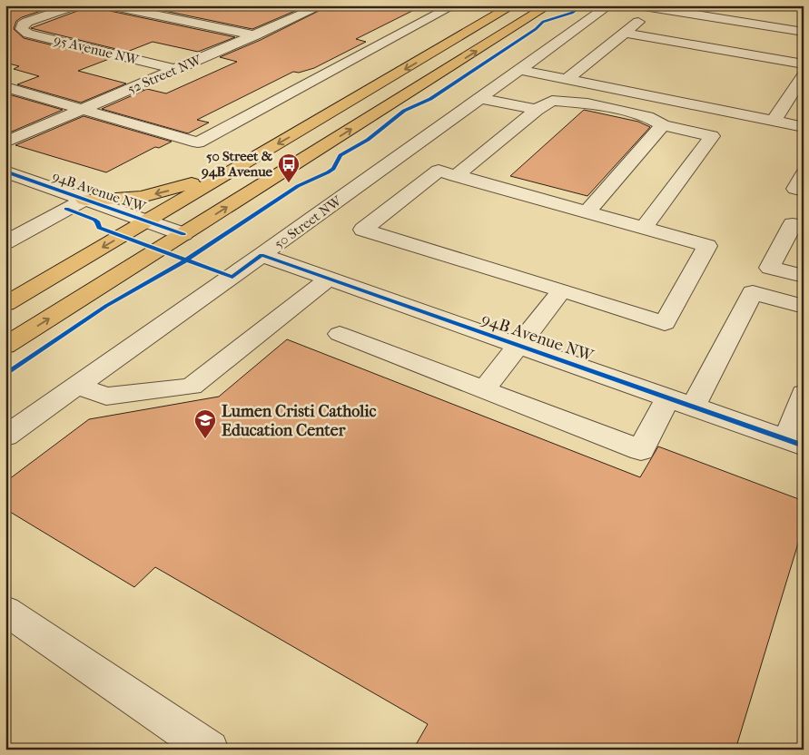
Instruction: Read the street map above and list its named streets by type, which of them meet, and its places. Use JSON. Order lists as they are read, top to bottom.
{
  "streets": {
    "street": [
      "95 Avenue NW",
      "52 Street NW",
      "94B Avenue NW",
      "50 Street NW"
    ]
  },
  "crossings": [
    ["95 Avenue NW", "52 Street NW"],
    ["94B Avenue NW", "50 Street NW"]
  ],
  "places": {
    "bus stop": ["50 Street & 94B Avenue"],
    "school or university": ["Lumen Cristi Catholic Education Center"]
  }
}
